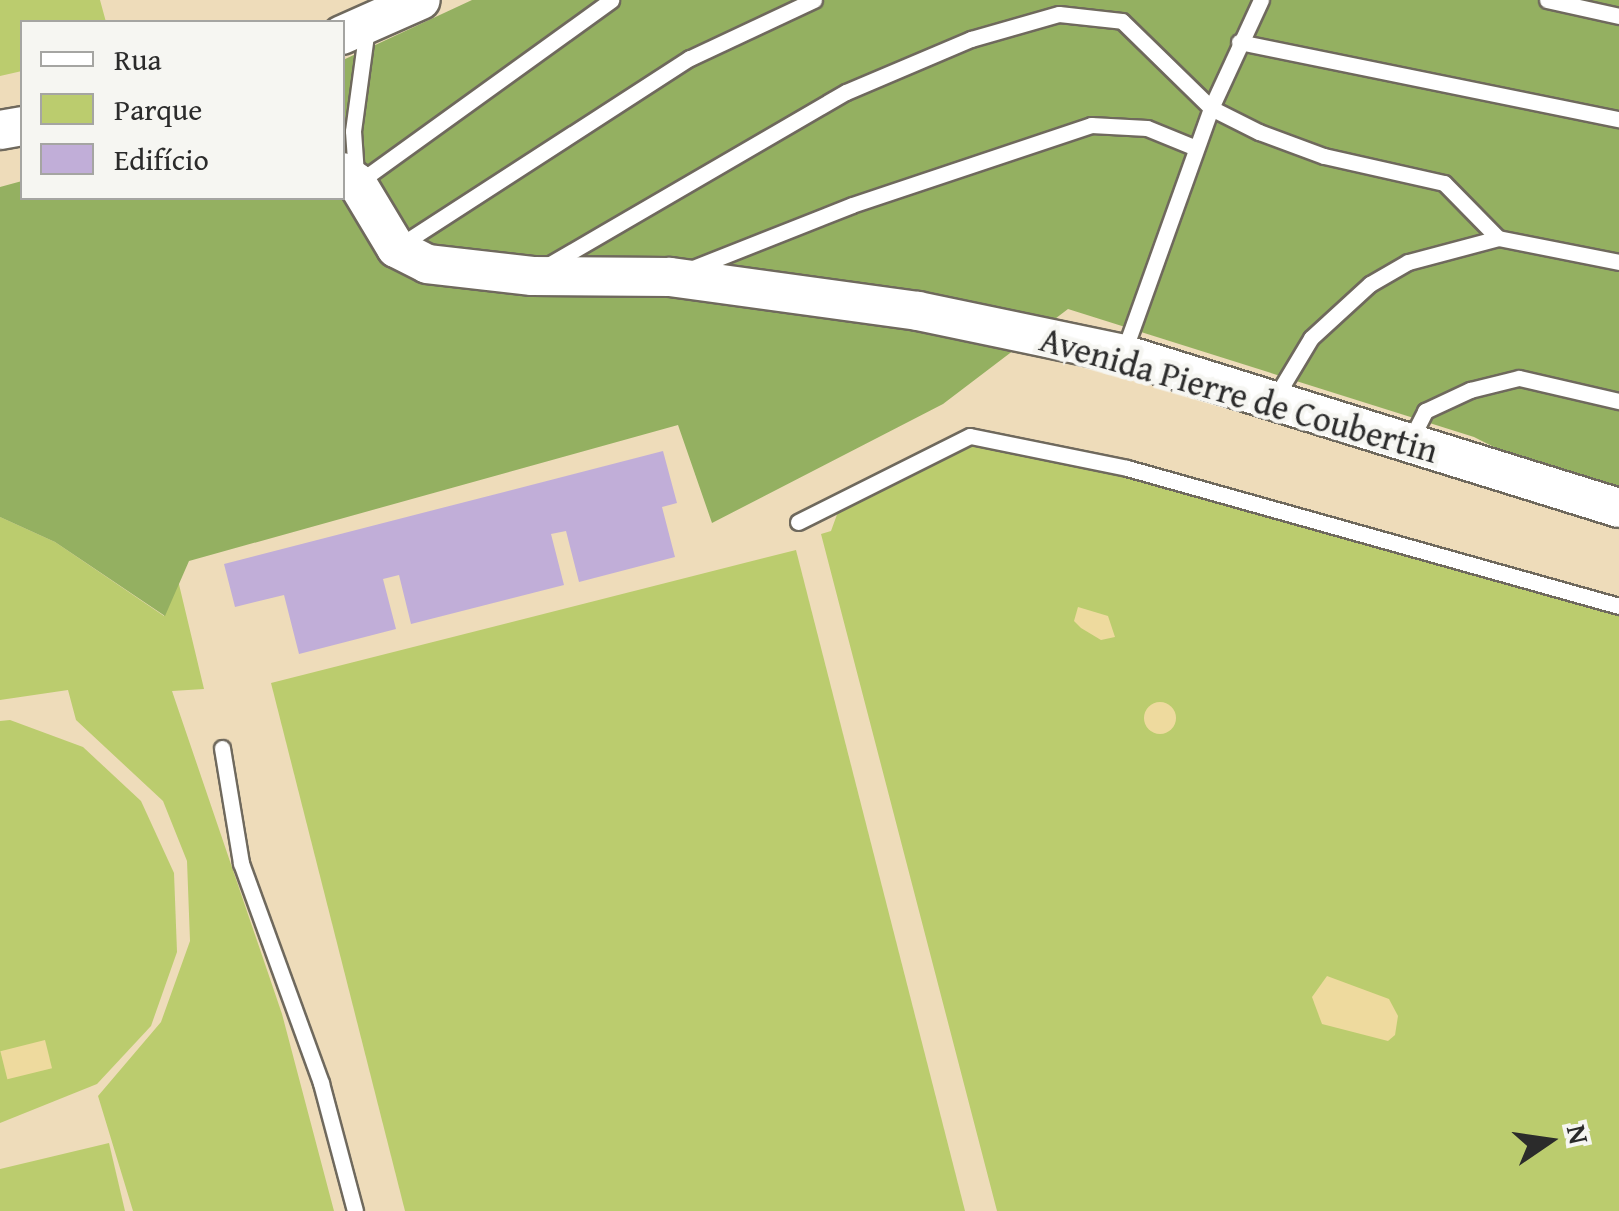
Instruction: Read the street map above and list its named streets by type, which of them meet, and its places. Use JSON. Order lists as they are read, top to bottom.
{
  "streets": {
    "street": ["Avenida Pierre de Coubertin"]
  },
  "legend": ["Rua", "Parque", "Edifício"],
  "north": "right"
}
